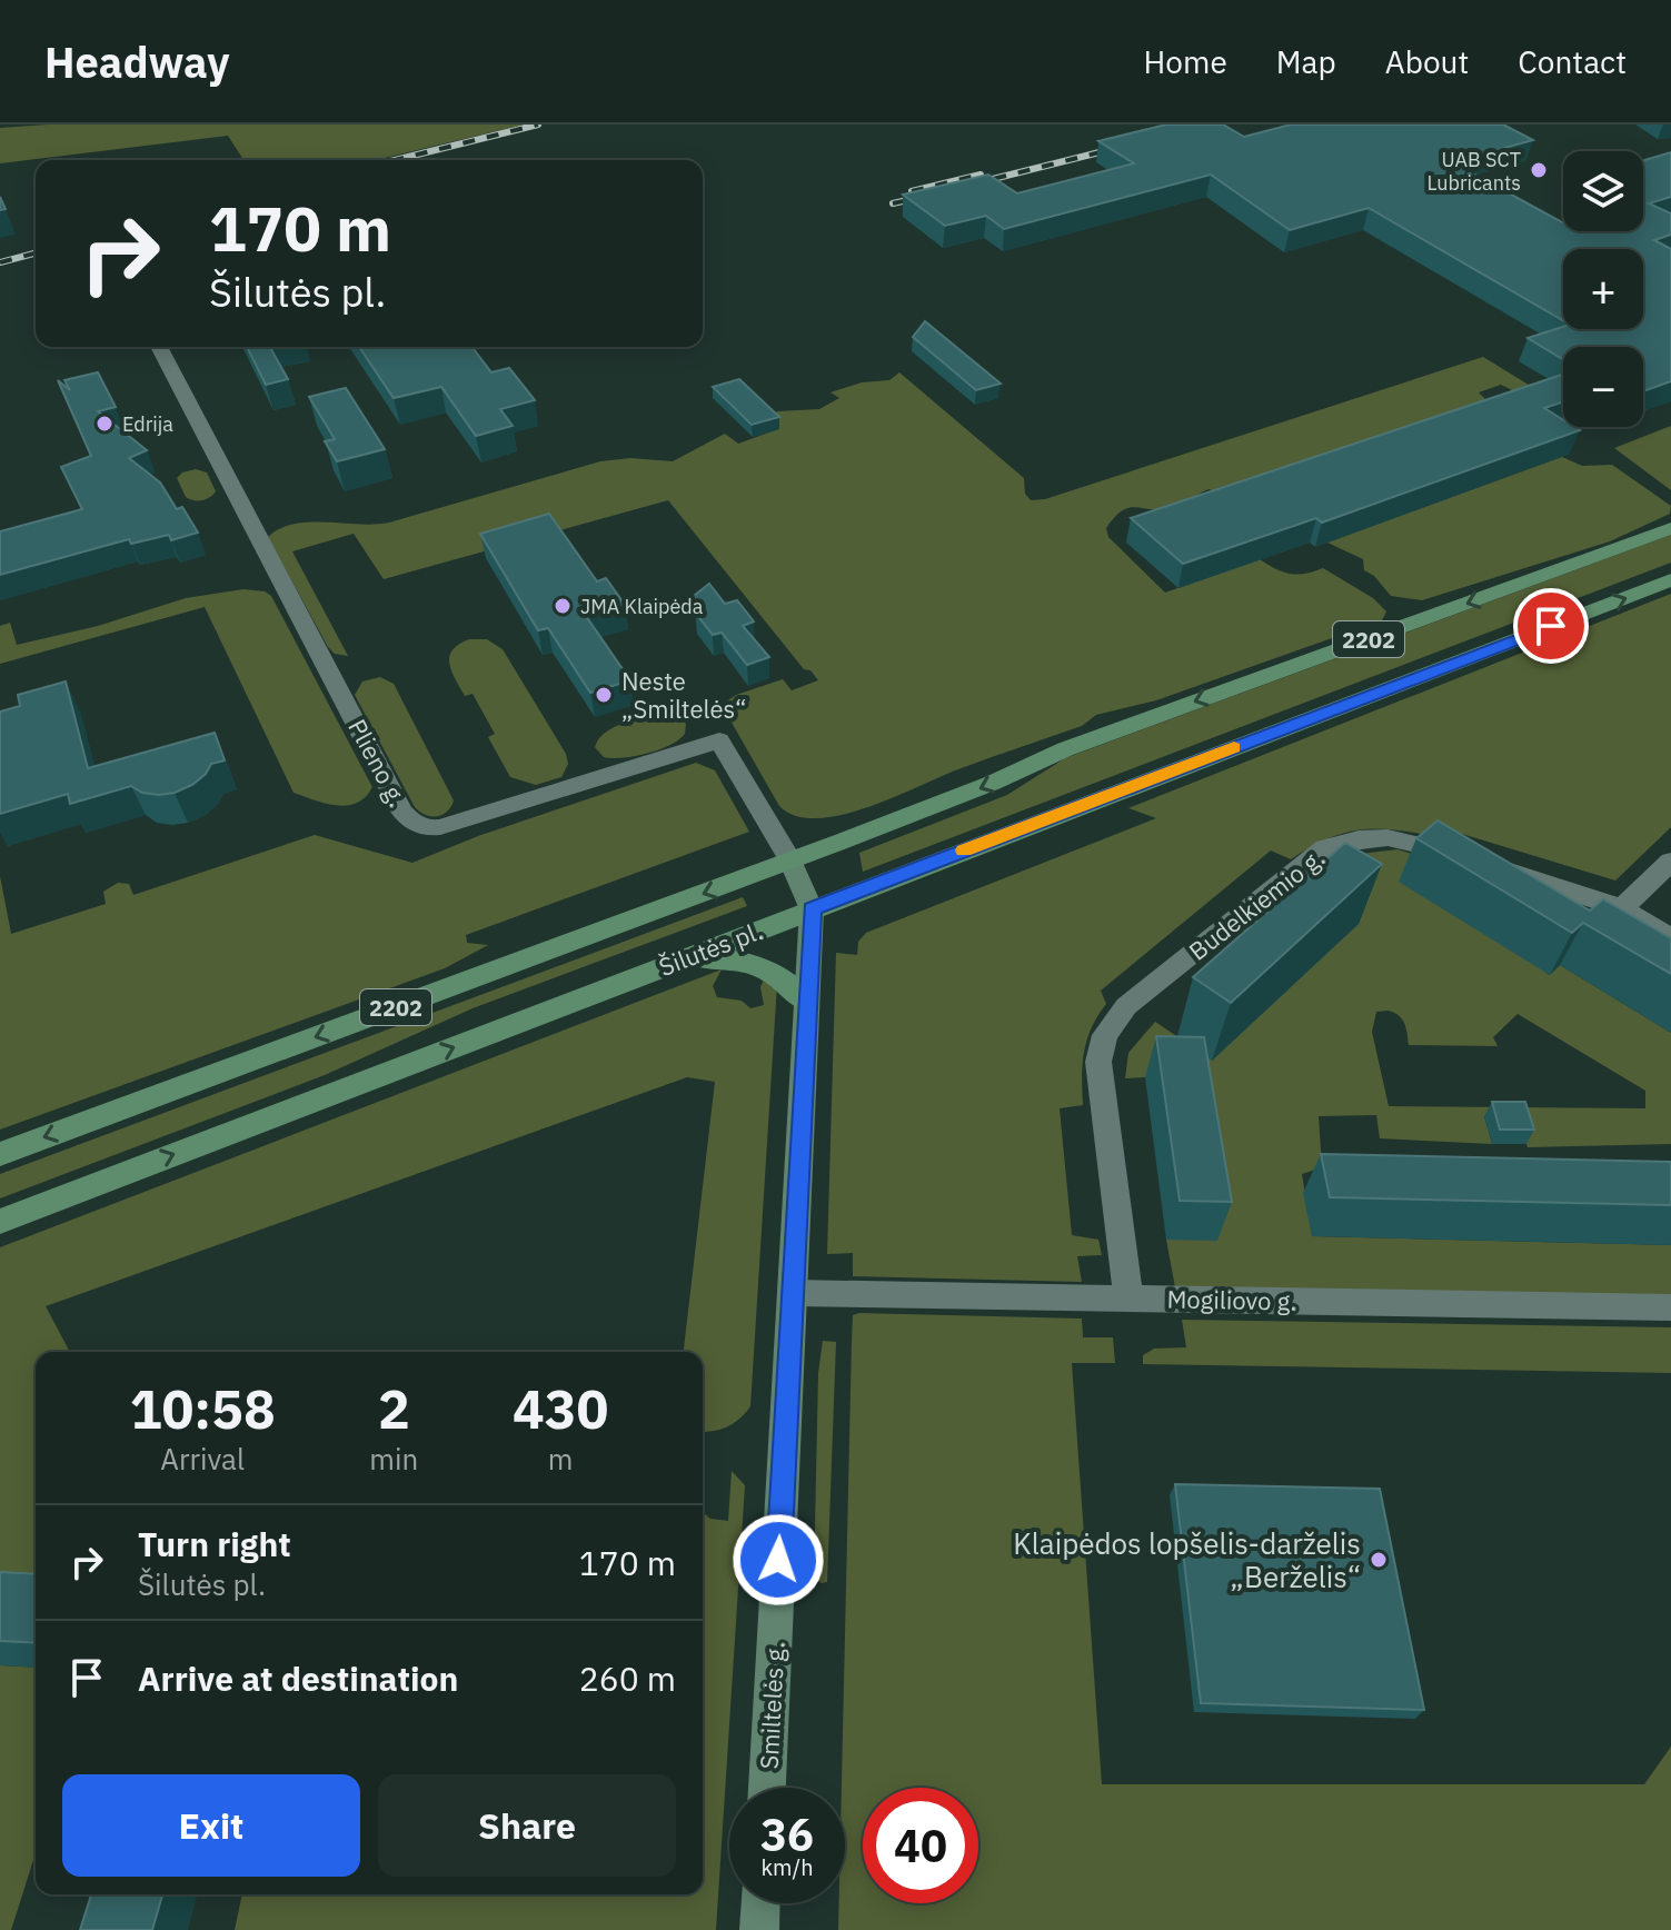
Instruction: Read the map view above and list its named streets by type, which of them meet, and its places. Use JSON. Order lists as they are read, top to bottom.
{
  "streets": {
    "main road": ["2202", "Šilutės pl."],
    "street": [
      "Plieno g.",
      "Budelkiemio g.",
      "Mogiliovo g.",
      "Smiltelės g."
    ]
  },
  "crossings": [
    ["2202", "Plieno g."],
    ["2202", "Smiltelės g."],
    ["Plieno g.", "Smiltelės g."],
    ["Budelkiemio g.", "Mogiliovo g."],
    ["Šilutės pl.", "Smiltelės g."],
    ["Mogiliovo g.", "Smiltelės g."]
  ],
  "places": [
    "UAB SCT Lubricants",
    "Edrija",
    "JMA Klaipėda",
    "Neste „Smiltelės“",
    "Klaipėdos lopšelis-darželis „Berželis“"
  ],
  "page": {
    "header": "Headway",
    "nav": [
      "Home",
      "Map",
      "About",
      "Contact"
    ],
    "map_buttons": ["+", "−"],
    "turn": ["170 m", "Šilutės pl."],
    "eta": [
      "10:58",
      "Arrival",
      "2",
      "min",
      "430",
      "m"
    ],
    "list": [
      {
        "name": "Turn right",
        "note": "Šilutės pl.",
        "value": "170 m"
      },
      {
        "name": "Arrive at destination",
        "value": "260 m"
      }
    ],
    "buttons": ["Exit", "Share"],
    "speed": "36 km/h",
    "limit": "40"
  }
}
